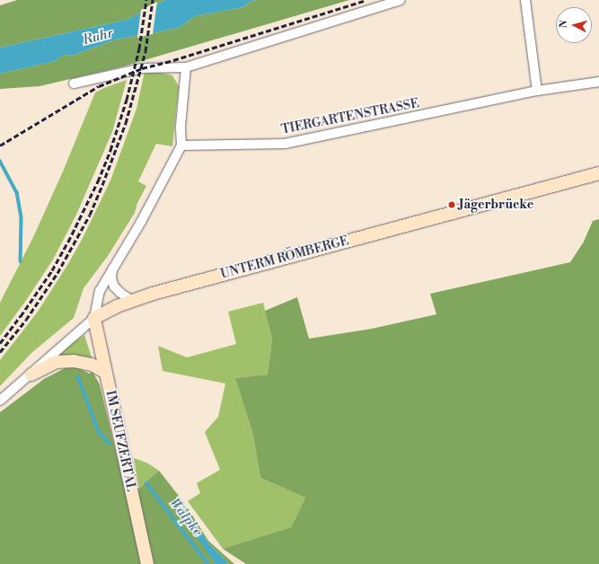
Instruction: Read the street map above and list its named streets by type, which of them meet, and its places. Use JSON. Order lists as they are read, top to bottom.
{
  "streets": {
    "main road": ["UNTERM RÖMBERGE", "IM SEUFZERTAL"],
    "street": ["TIERGARTENSTRASSE"]
  },
  "crossings": [
    ["UNTERM RÖMBERGE", "IM SEUFZERTAL"]
  ],
  "water": ["Ruhr", "Walpke"],
  "places": ["Jägerbrücke"],
  "north": "left"
}
